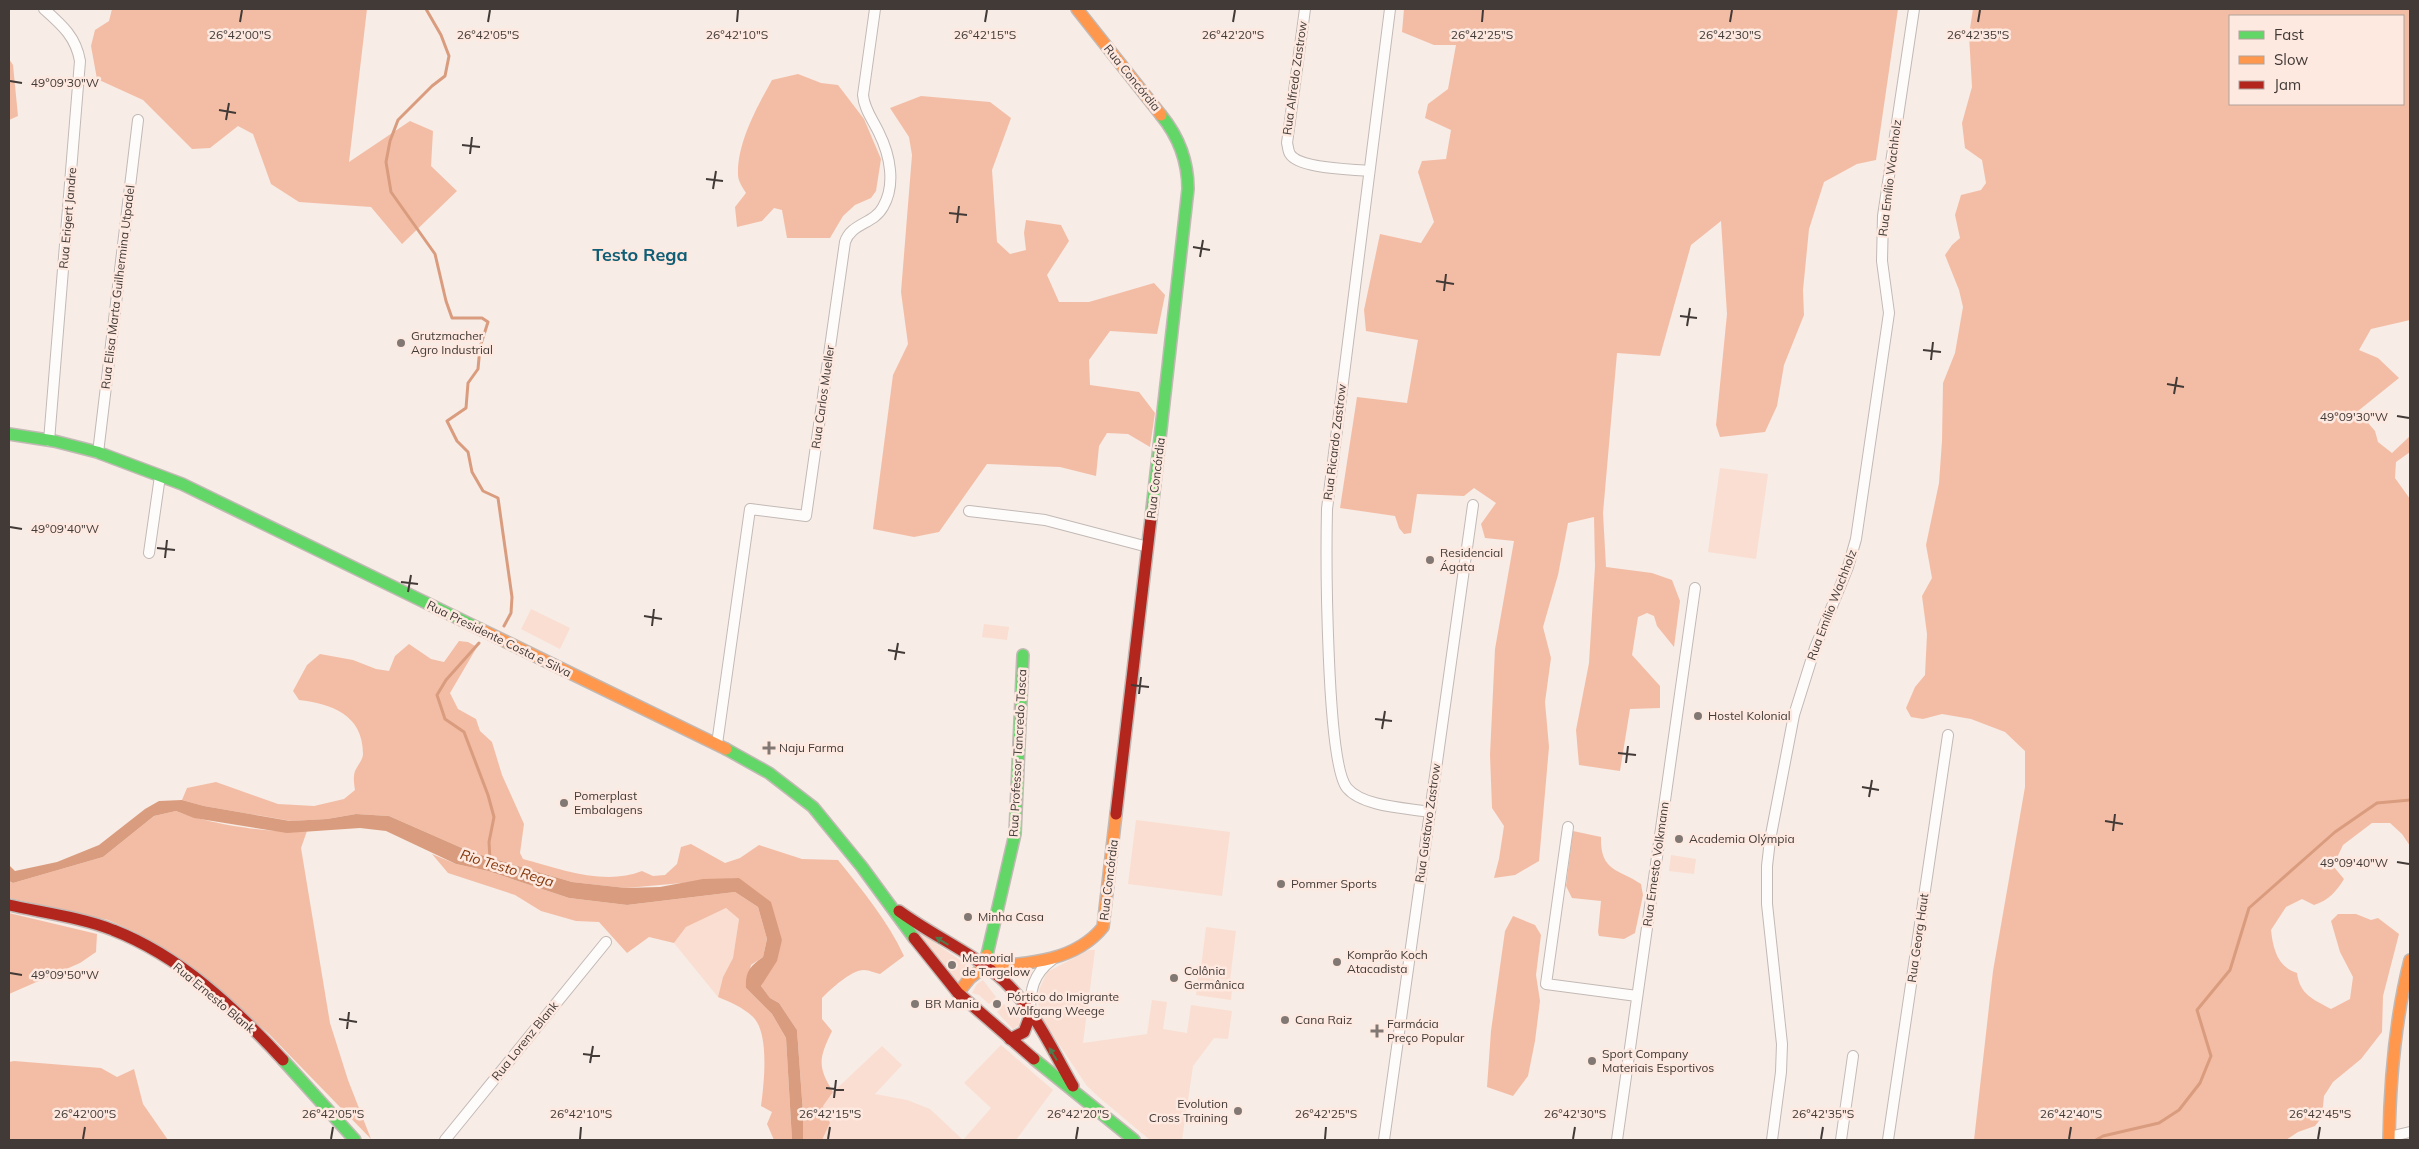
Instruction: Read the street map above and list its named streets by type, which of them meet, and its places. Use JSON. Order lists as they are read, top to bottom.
{
  "streets": {
    "street": [
      "Rua Concórdia",
      "Rua Alfredo Zastrow",
      "Rua Emílio Wachholz",
      "Rua Erigert Jandre",
      "Rua Elisa Marta Guilhermina Utpadel",
      "Rua Carlos Mueller",
      "Rua Ricardo Zastrow",
      "Rua Presidente Costa e Silva",
      "Rua Professor Tancredo Tasca",
      "Rua Gustavo Zastrow",
      "Rua Ernesto Volkmann",
      "Rua Georg Haut",
      "Rua Ernesto Blank",
      "Rua Lorenz Blank"
    ]
  },
  "crossings": [
    ["Rua Concórdia", "Rua Presidente Costa e Silva"],
    ["Rua Concórdia", "Rua Professor Tancredo Tasca"],
    ["Rua Alfredo Zastrow", "Rua Ricardo Zastrow"],
    ["Rua Erigert Jandre", "Rua Presidente Costa e Silva"],
    ["Rua Elisa Marta Guilhermina Utpadel", "Rua Presidente Costa e Silva"],
    ["Rua Carlos Mueller", "Rua Presidente Costa e Silva"],
    ["Rua Ricardo Zastrow", "Rua Gustavo Zastrow"],
    ["Rua Presidente Costa e Silva", "Rua Professor Tancredo Tasca"]
  ],
  "districts": ["Testo Rega"],
  "water": ["Rio Testo Rega"],
  "places": {
    "other": [
      "Grutzmacher Agro Industrial",
      "Residencial Ágata",
      "Hostel Kolonial",
      "Pomerplast Embalagens",
      "Academia Olýmpia",
      "Pommer Sports",
      "Minha Casa",
      "Komprão Koch Atacadista",
      "Memorial de Torgelow",
      "Colônia Germânica",
      "BR Mania",
      "Pórtico do Imigrante Wolfgang Weege",
      "Cana Raiz",
      "Sport Company Materiais Esportivos",
      "Evolution Cross Training"
    ],
    "health": ["Naju Farma", "Farmácia Preço Popular"]
  },
  "legend": ["Fast", "Slow", "Jam"],
  "coordinates": [
    "26°42'00\"S",
    "26°42'05\"S",
    "26°42'10\"S",
    "26°42'15\"S",
    "26°42'20\"S",
    "26°42'25\"S",
    "26°42'30\"S",
    "26°42'35\"S",
    "49°09'30\"W",
    "49°09'40\"W",
    "49°09'50\"W",
    "26°42'40\"S",
    "26°42'45\"S"
  ]
}
